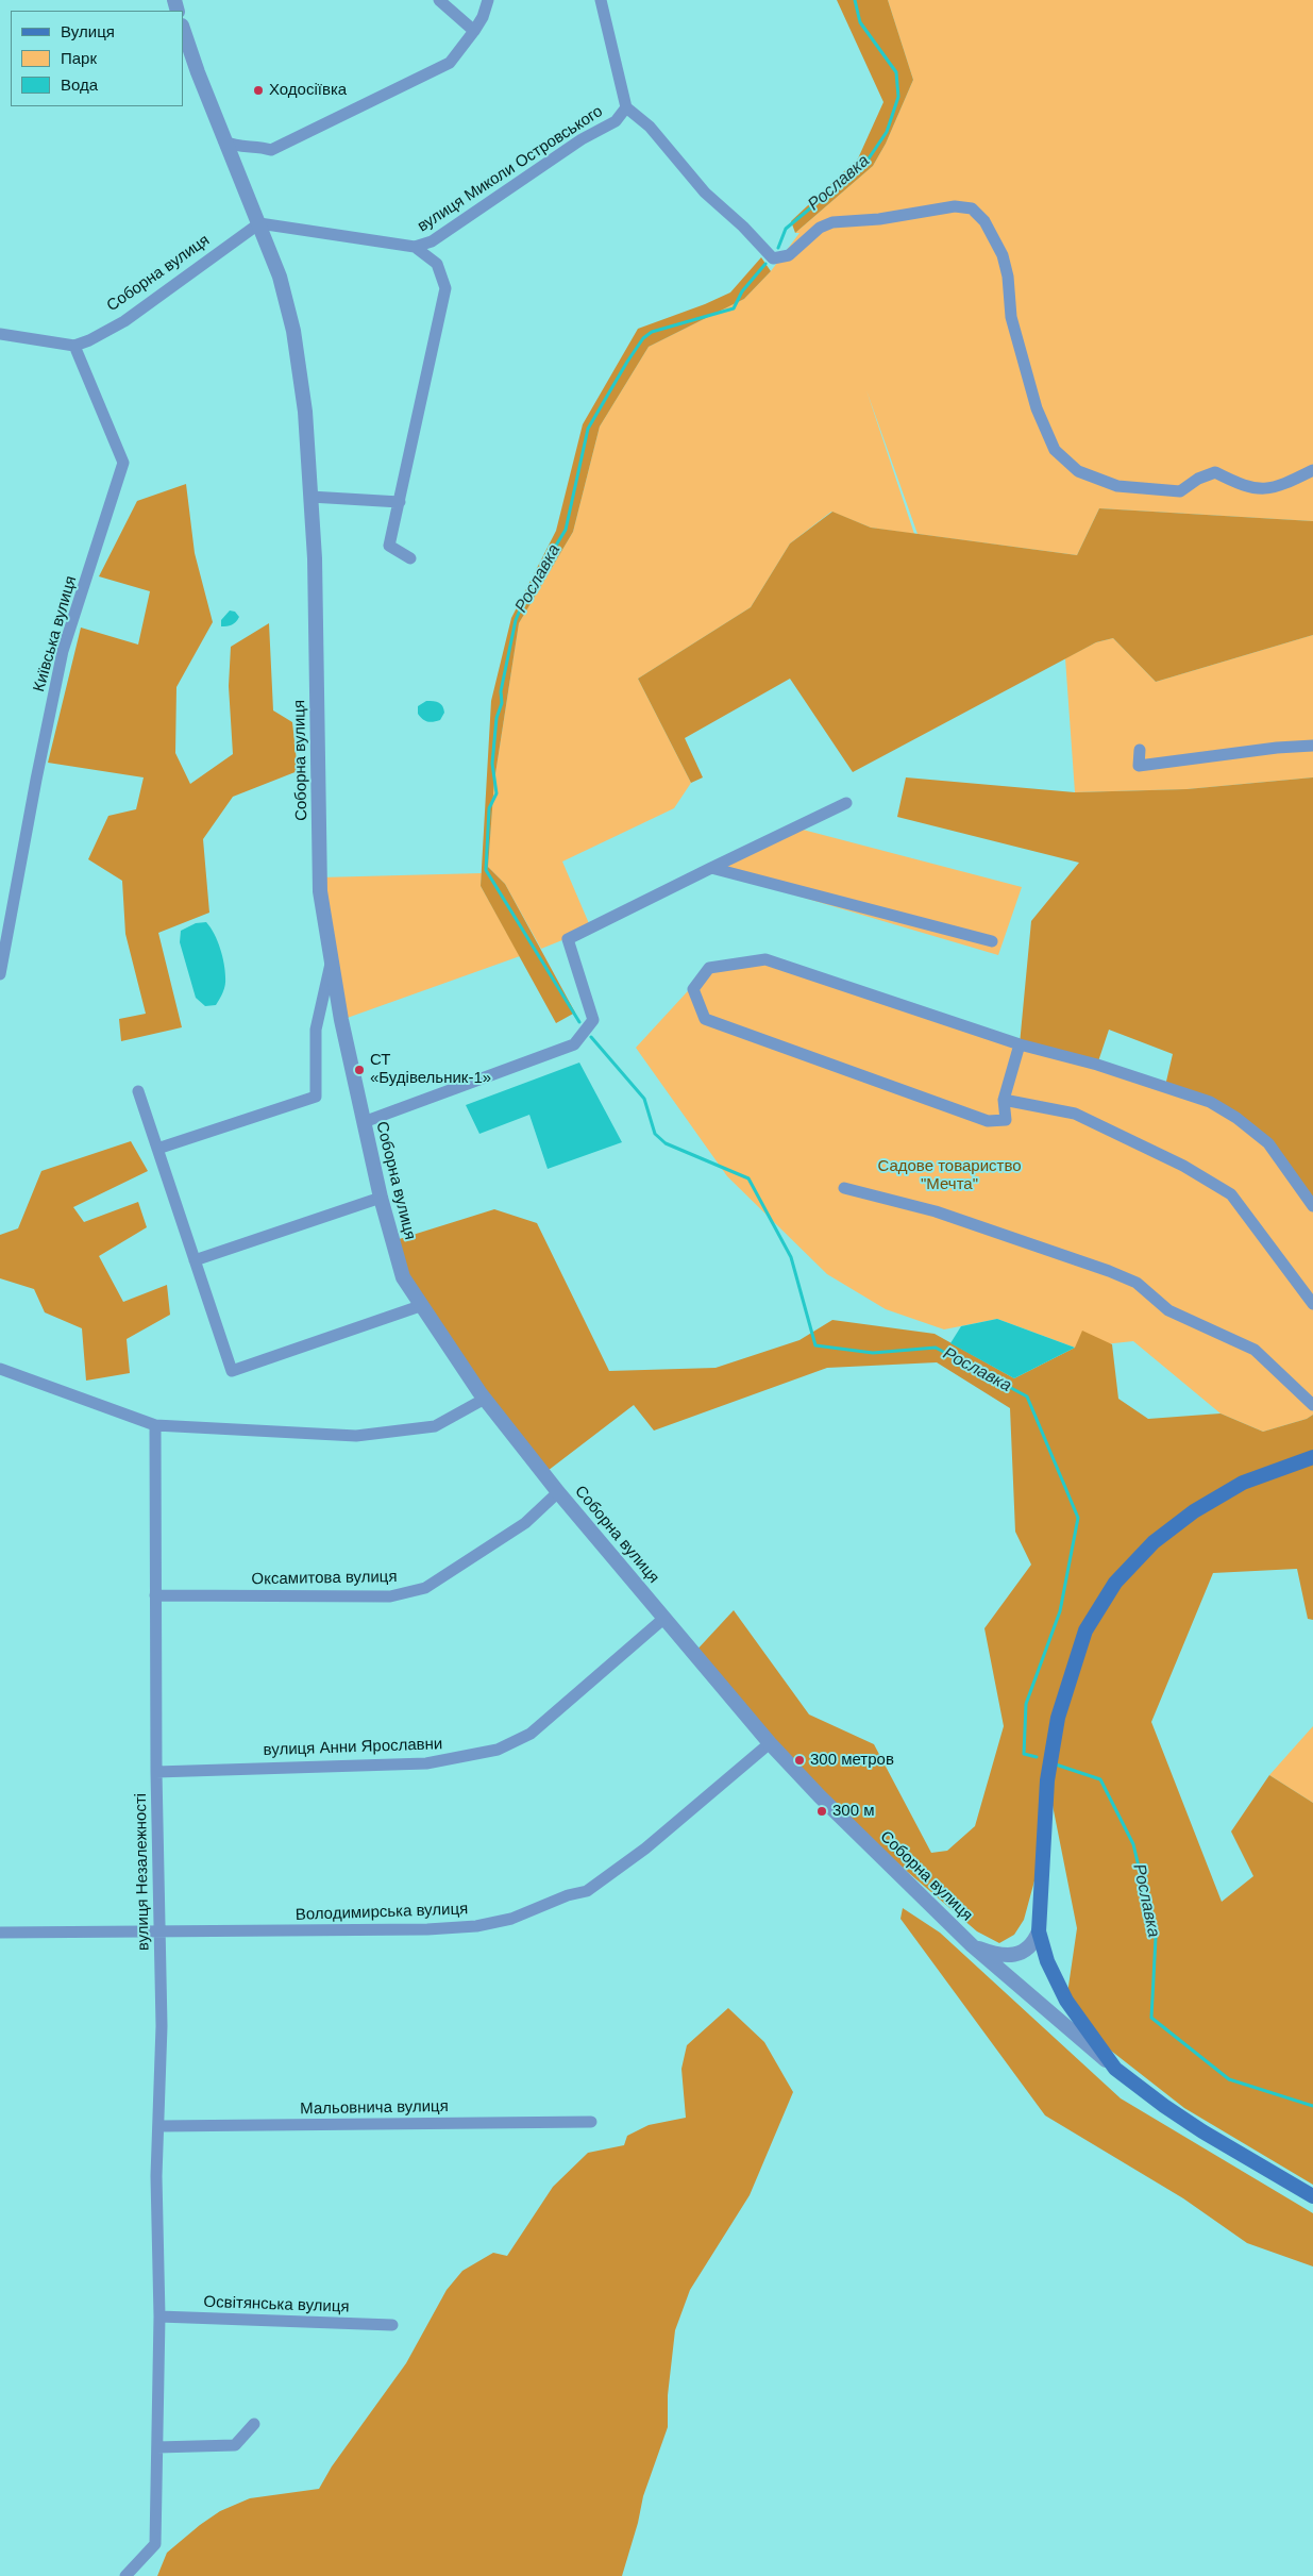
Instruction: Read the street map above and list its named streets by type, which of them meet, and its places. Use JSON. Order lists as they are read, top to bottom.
{
  "streets": {
    "street": [
      "вулиця Миколи Островського",
      "Соборна вулиця",
      "Київська вулиця",
      "Оксамитова вулиця",
      "вулиця Анни Ярославни",
      "вулиця Незалежності",
      "Володимирська вулиця",
      "Мальовнича вулиця",
      "Освітянська вулиця"
    ]
  },
  "crossings": [
    ["Соборна вулиця", "Київська вулиця"],
    ["Соборна вулиця", "Оксамитова вулиця"],
    ["Соборна вулиця", "вулиця Анни Ярославни"],
    ["Соборна вулиця", "Володимирська вулиця"],
    ["Оксамитова вулиця", "вулиця Незалежності"],
    ["вулиця Анни Ярославни", "вулиця Незалежності"],
    ["вулиця Незалежності", "Володимирська вулиця"],
    ["вулиця Незалежності", "Мальовнича вулиця"],
    ["вулиця Незалежності", "Освітянська вулиця"]
  ],
  "water": ["Рославка"],
  "parks": ["Садове товариство \"Мечта\""],
  "places": [
    "Ходосіївка",
    "СТ «Будівельник-1»",
    "300 метров",
    "300 м"
  ],
  "legend": ["Вулиця", "Парк", "Вода"]
}
